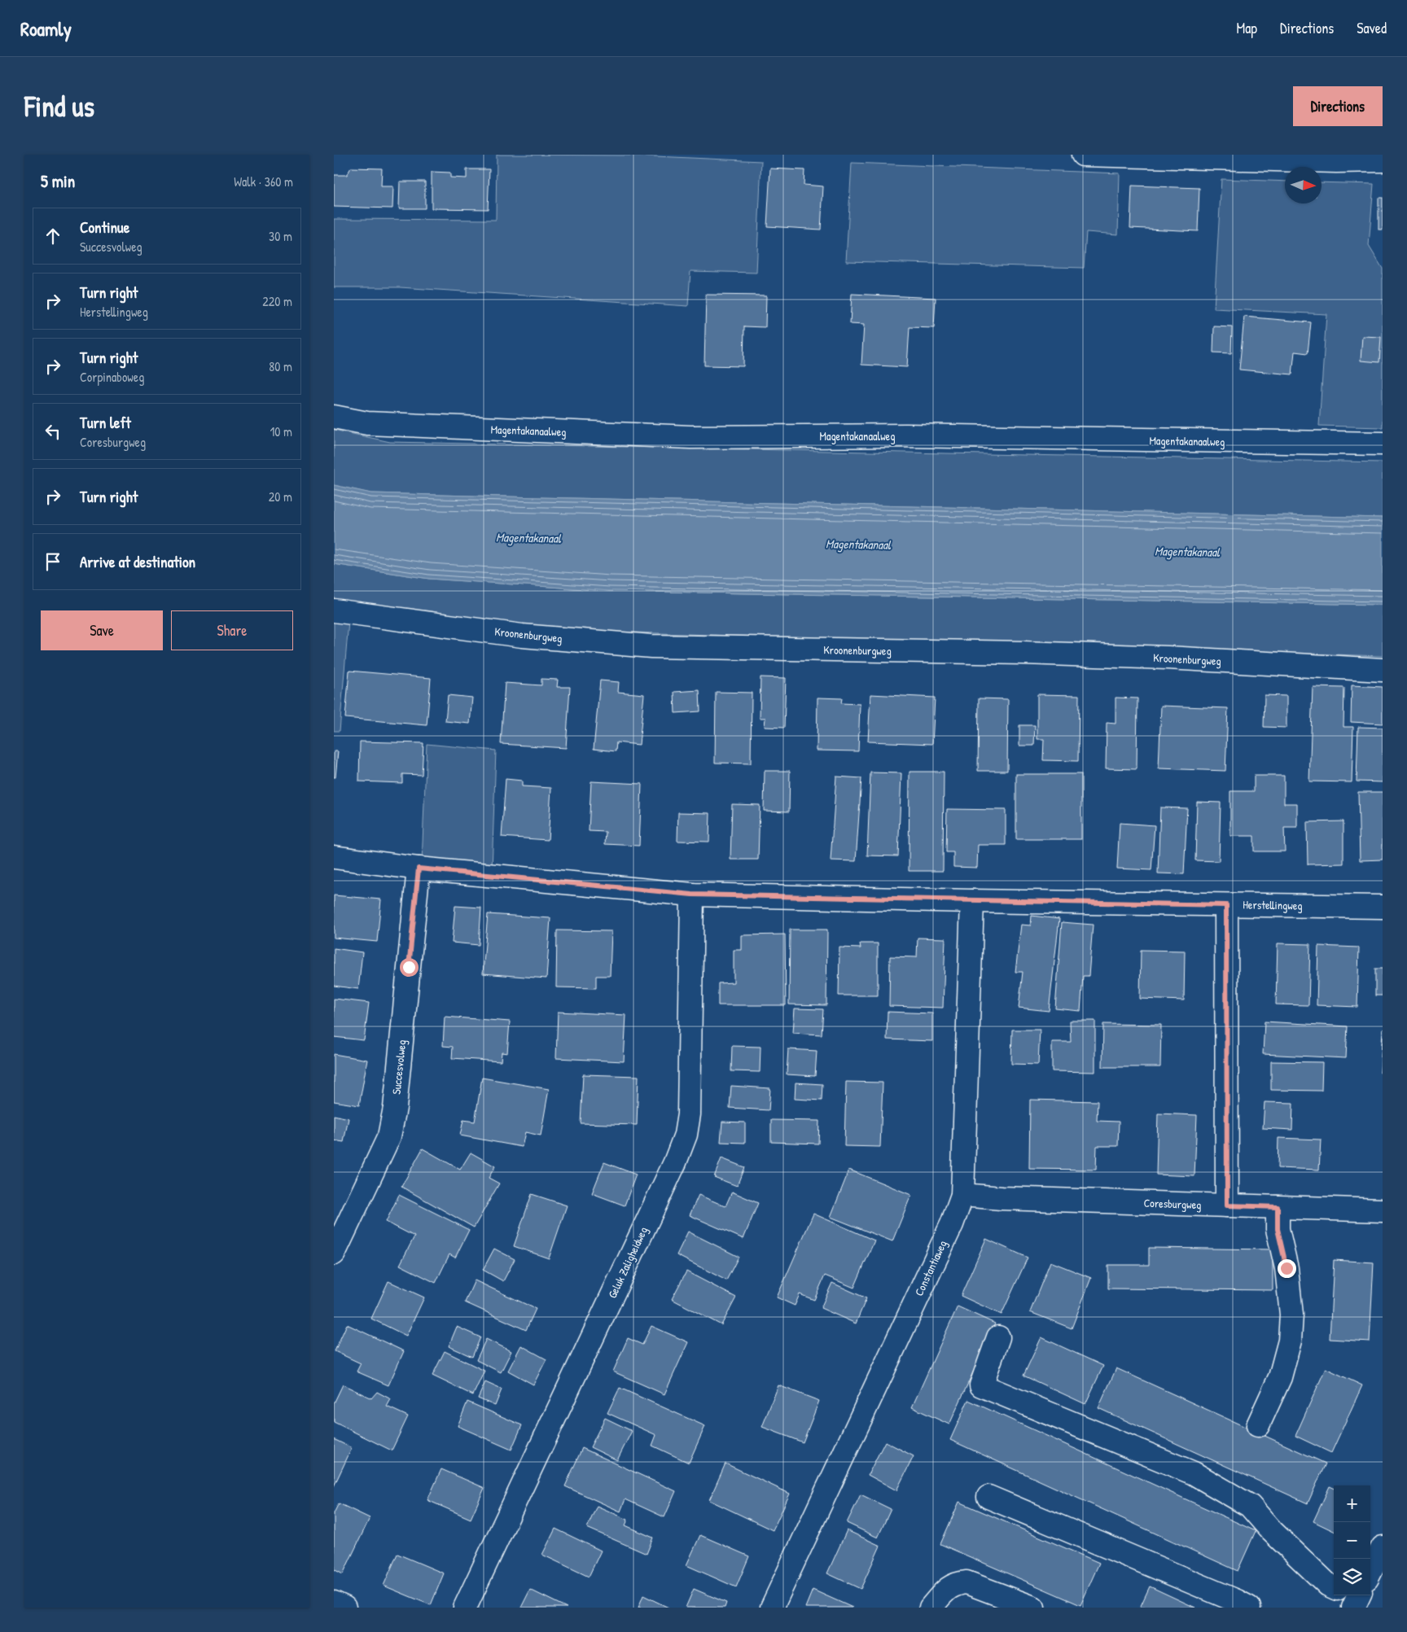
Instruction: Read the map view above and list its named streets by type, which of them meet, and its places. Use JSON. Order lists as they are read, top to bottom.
{
  "streets": {
    "street": [
      "Magentakanaalweg",
      "Kroonenburgweg",
      "Herstellingweg",
      "Succesvolweg",
      "Coresburgweg",
      "Geluk Zaligheidweg",
      "Constantiaweg"
    ]
  },
  "crossings": [
    ["Herstellingweg", "Succesvolweg"],
    ["Herstellingweg", "Geluk Zaligheidweg"],
    ["Herstellingweg", "Constantiaweg"],
    ["Coresburgweg", "Constantiaweg"]
  ],
  "water": ["Magentakanaal"],
  "north": "right",
  "page": {
    "header": "Roamly",
    "nav": ["Map", "Directions", "Saved"],
    "buttons": [
      "Directions",
      ["Save", "Share"]
    ],
    "title": "Find us",
    "heading": ["5 min", "Walk · 360 m"],
    "list": [
      ["Continue", "Succesvolweg", "30 m"],
      ["Turn right", "Herstellingweg", "220 m"],
      ["Turn right", "Corpinaboweg", "80 m"],
      ["Turn left", "Coresburgweg", "10 m"],
      ["Turn right", "20 m"],
      "Arrive at destination"
    ],
    "map_buttons": ["+", "−"]
  }
}
